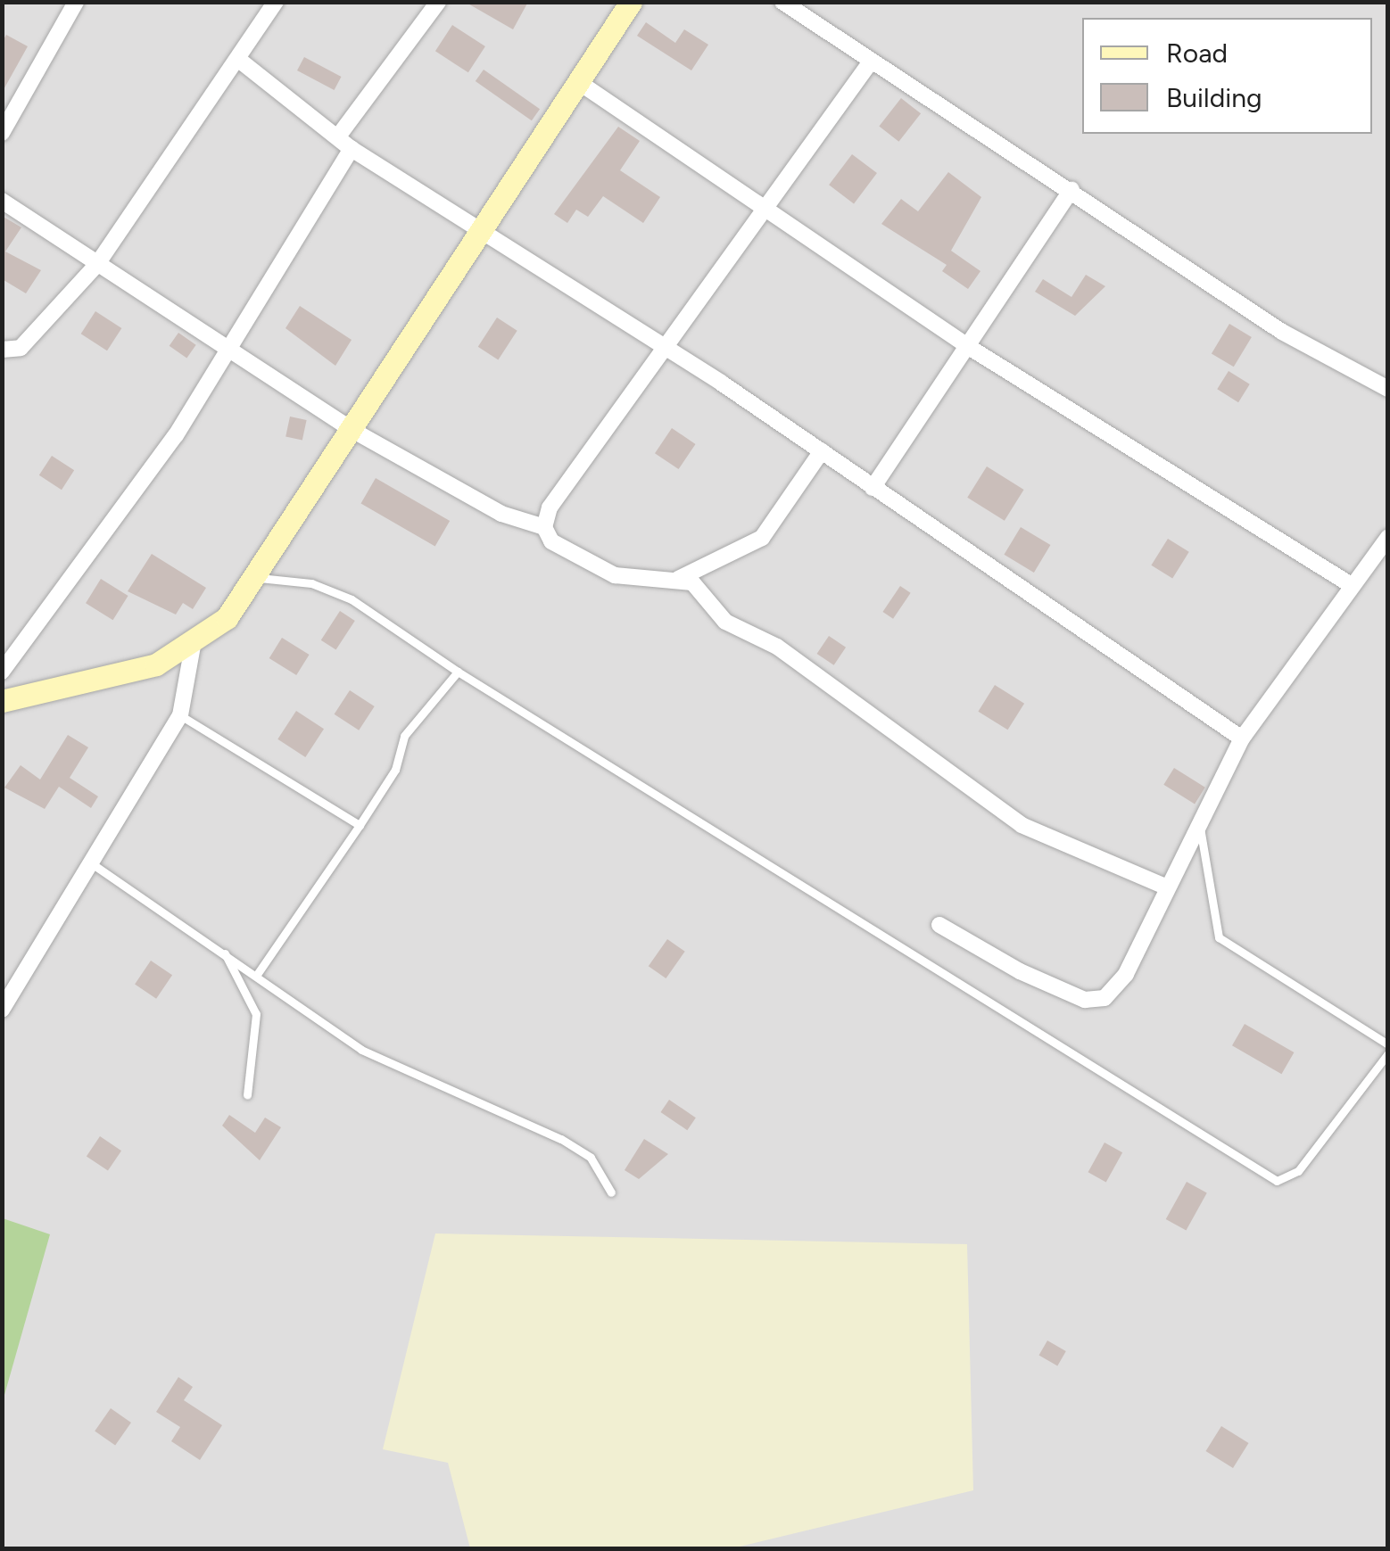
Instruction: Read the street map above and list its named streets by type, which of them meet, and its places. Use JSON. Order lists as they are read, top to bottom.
{
  "legend": ["Road", "Building"]
}
